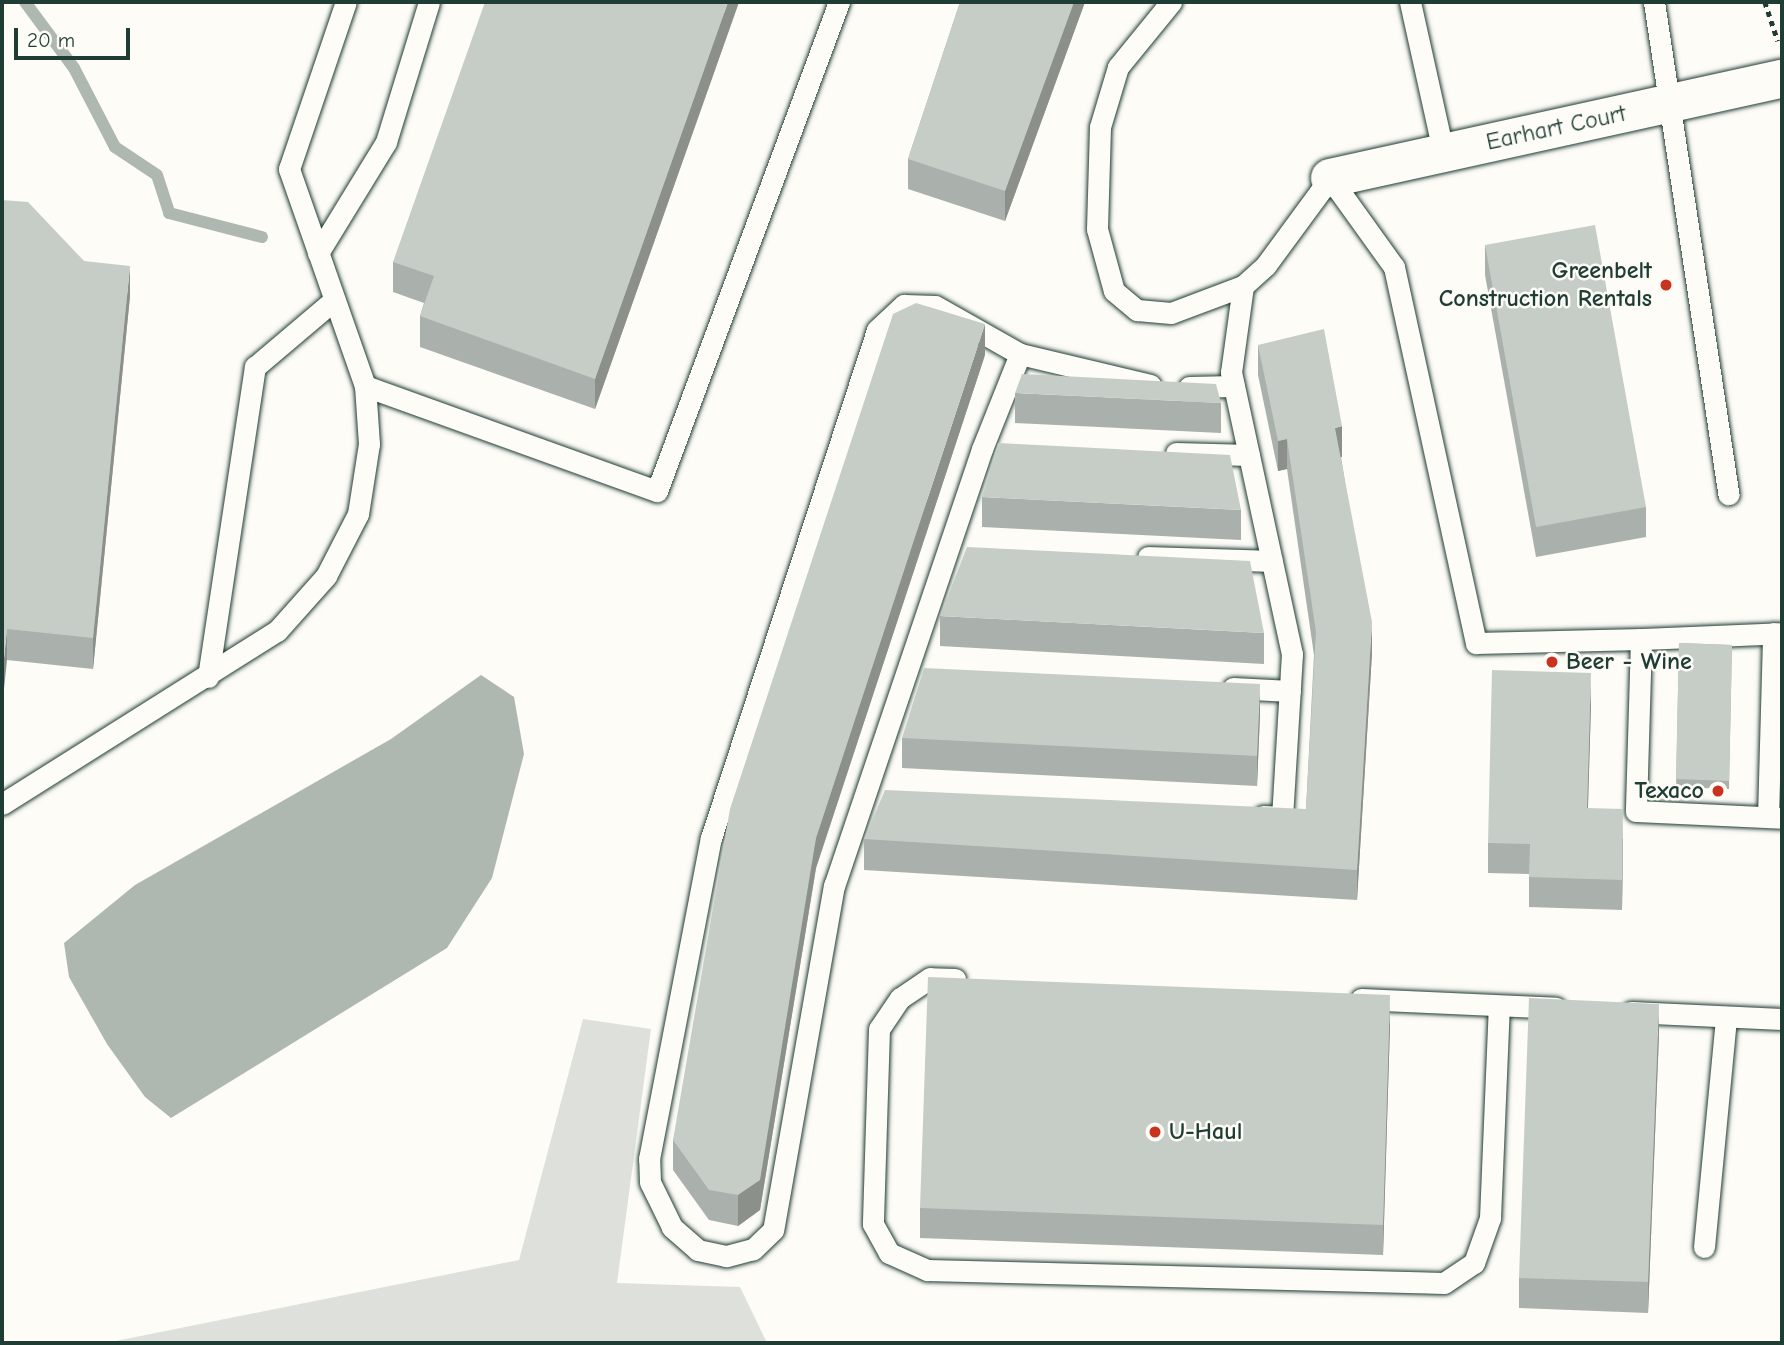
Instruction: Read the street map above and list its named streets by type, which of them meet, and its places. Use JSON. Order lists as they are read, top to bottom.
{
  "streets": {
    "street": ["Earhart Court"]
  },
  "places": [
    "Greenbelt Construction Rentals",
    "Beer - Wine",
    "Texaco",
    "U-Haul"
  ],
  "scale_bar": "20 m"
}
